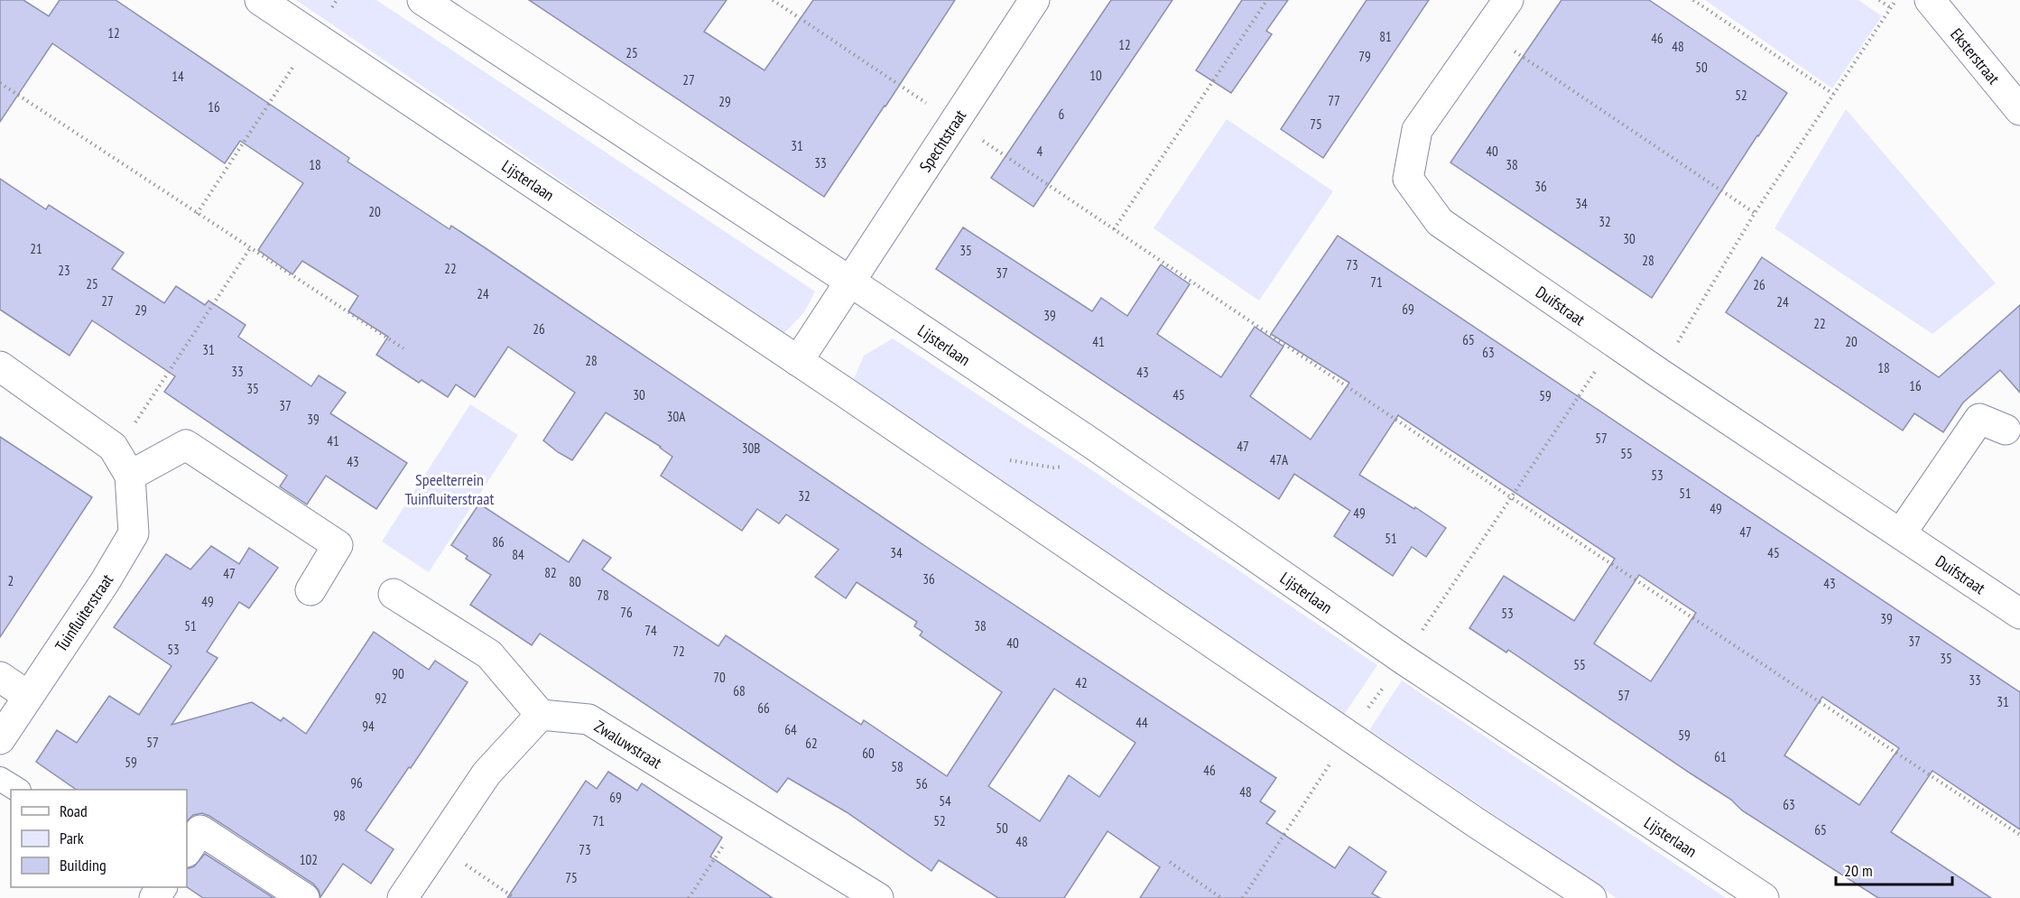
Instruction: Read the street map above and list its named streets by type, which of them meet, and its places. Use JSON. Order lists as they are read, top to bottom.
{
  "streets": {
    "street": [
      "Eksterstraat",
      "Spechtstraat",
      "Lijsterlaan",
      "Duifstraat",
      "Tuinfluiterstraat",
      "Zwaluwstraat"
    ]
  },
  "crossings": [
    ["Spechtstraat", "Lijsterlaan"]
  ],
  "parks": ["Speelterrein Tuinfluiterstraat"],
  "house_numbers": [
    "12",
    "81",
    "46",
    "12",
    "48",
    "25",
    "79",
    "50",
    "10",
    "14",
    "27",
    "52",
    "77",
    "29",
    "16",
    "6",
    "75",
    "31",
    "4",
    "40",
    "33",
    "18",
    "38",
    "36",
    "34",
    "20",
    "32",
    "30",
    "21",
    "35",
    "28",
    "73",
    "22",
    "23",
    "37",
    "71",
    "25",
    "26",
    "24",
    "27",
    "24",
    "69",
    "29",
    "39",
    "22",
    "26",
    "65",
    "41",
    "20",
    "31",
    "63",
    "28",
    "18",
    "33",
    "43",
    "16",
    "35",
    "30",
    "45",
    "59",
    "37",
    "30A",
    "39",
    "57",
    "41",
    "47",
    "30B",
    "55",
    "47A",
    "43",
    "53",
    "51",
    "32",
    "49",
    "49",
    "47",
    "51",
    "86",
    "34",
    "45",
    "84",
    "82",
    "47",
    "36",
    "2",
    "80",
    "43",
    "78",
    "49",
    "76",
    "53",
    "39",
    "51",
    "38",
    "74",
    "37",
    "40",
    "53",
    "72",
    "35",
    "55",
    "90",
    "70",
    "33",
    "42",
    "68",
    "57",
    "92",
    "31",
    "66",
    "44",
    "94",
    "64",
    "59",
    "57",
    "62",
    "60",
    "61",
    "59",
    "58",
    "46",
    "96",
    "56",
    "48",
    "69",
    "54",
    "63",
    "98",
    "71",
    "52",
    "50",
    "65",
    "48",
    "73",
    "102",
    "75"
  ],
  "legend": ["Road", "Park", "Building"],
  "scale_bar": "20 m"
}
